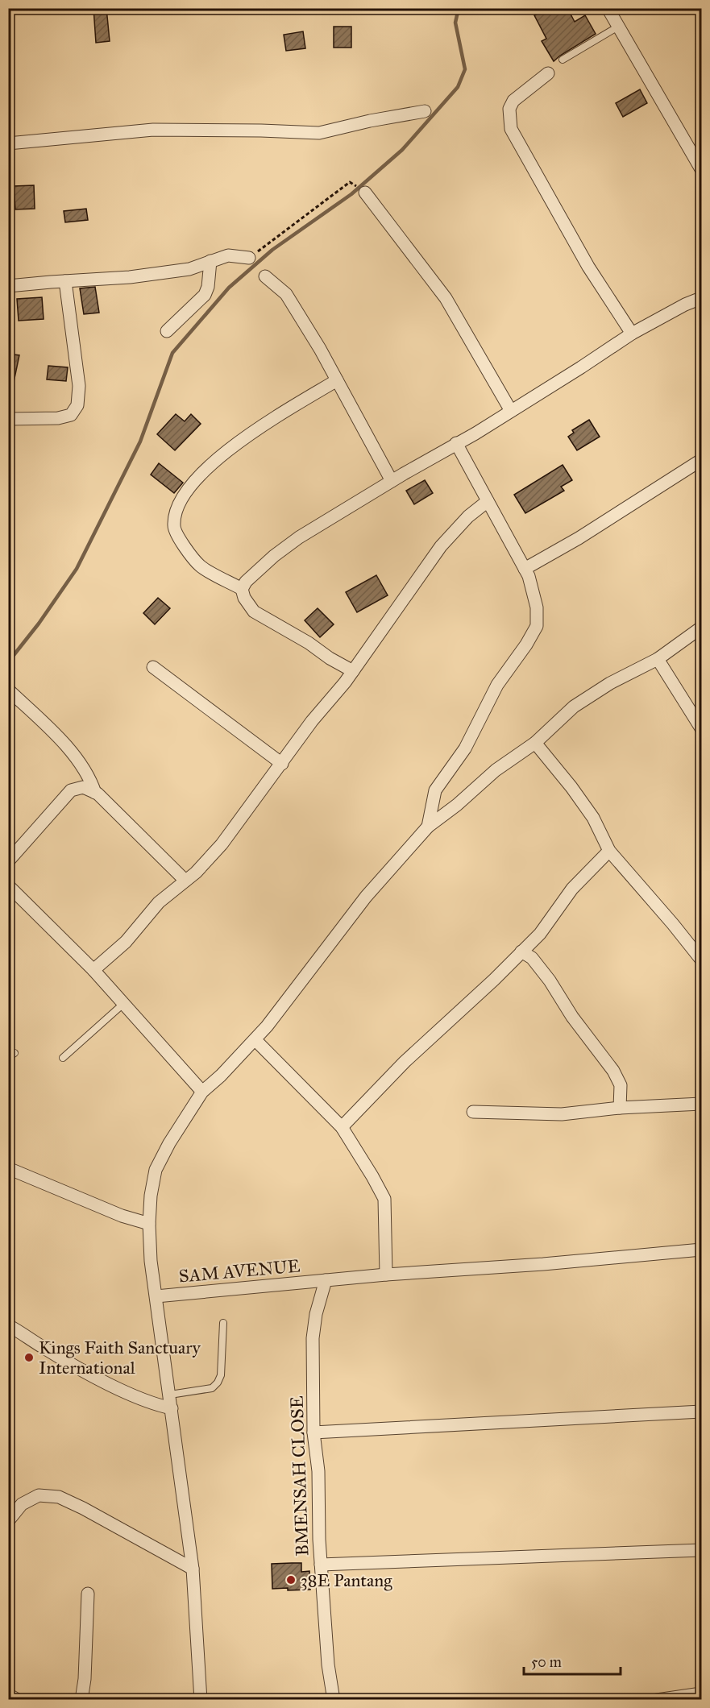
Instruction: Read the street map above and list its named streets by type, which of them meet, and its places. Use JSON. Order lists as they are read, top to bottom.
{
  "streets": {
    "street": ["SAM AVENUE", "BMENSAH CLOSE"]
  },
  "crossings": [
    ["SAM AVENUE", "BMENSAH CLOSE"]
  ],
  "places": ["Kings Faith Sanctuary International", "38E Pantang"],
  "scale_bar": "50 m"
}
